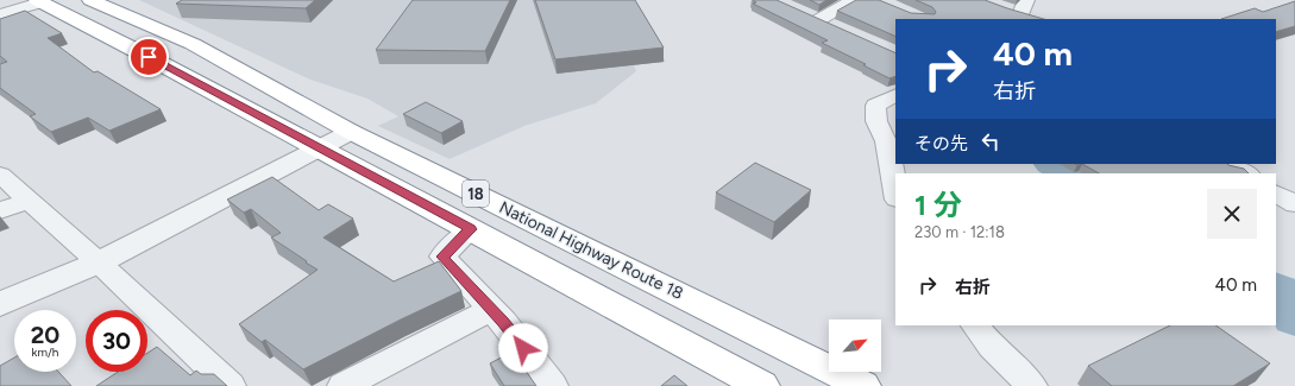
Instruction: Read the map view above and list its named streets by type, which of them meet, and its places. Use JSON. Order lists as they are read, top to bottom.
{
  "streets": {
    "highway": ["18", "National Highway Route 18"]
  },
  "north": "top right",
  "page": {
    "turn": ["40 m", "右折"],
    "then": "その先",
    "heading": ["1 分", "230 m · 12:18"],
    "list": [
      {
        "name": "右折",
        "value": "40 m"
      }
    ],
    "speed": "20 km/h",
    "limit": "30"
  }
}
